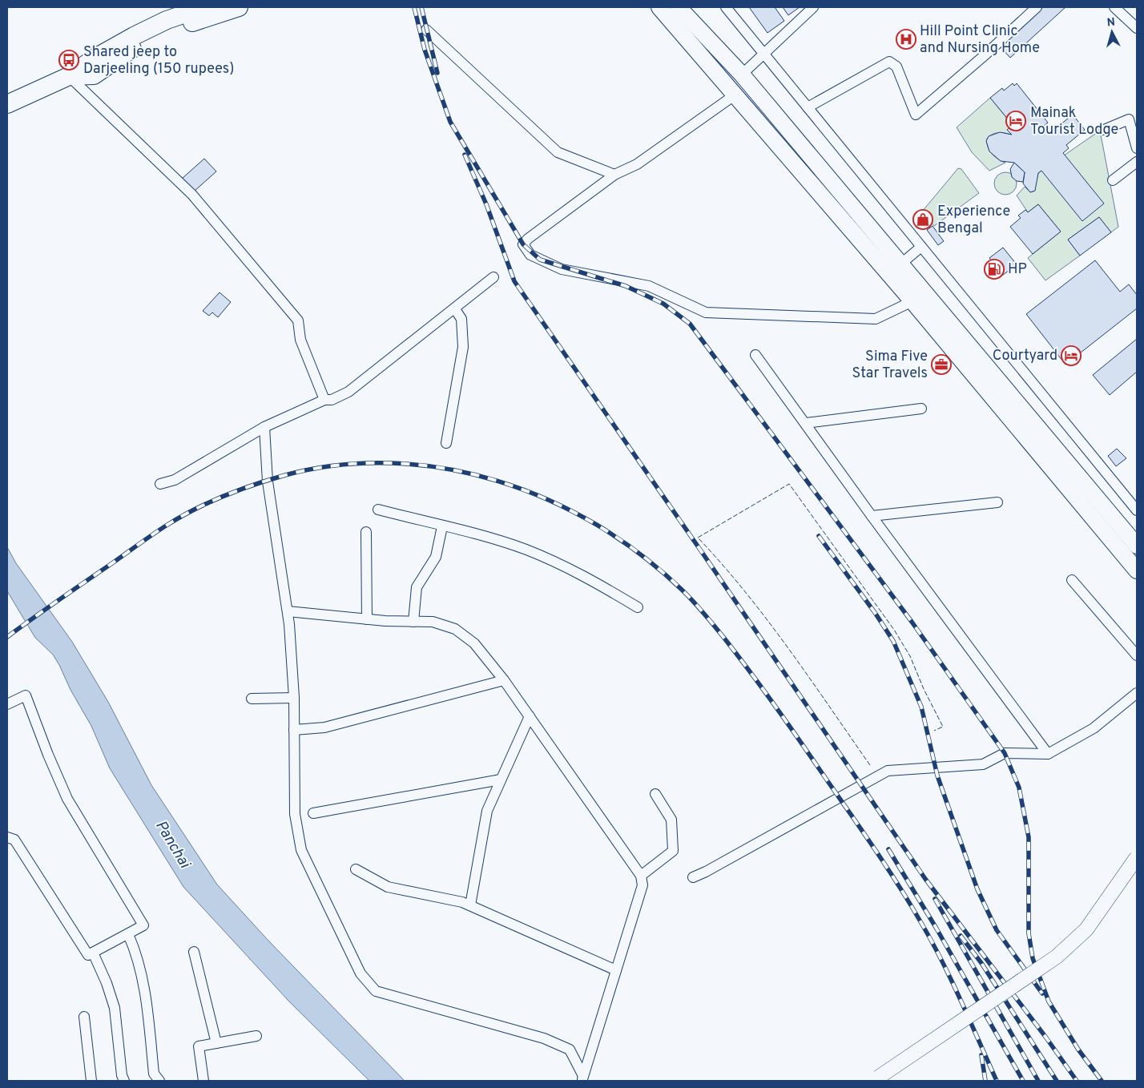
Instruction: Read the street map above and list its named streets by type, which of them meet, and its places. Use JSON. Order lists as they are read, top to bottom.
{
  "water": ["Panchai"],
  "places": {
    "hospital": ["Hill Point Clinic and Nursing Home"],
    "bus stop": ["Shared jeep to Darjeeling (150 rupees)"],
    "hotel": ["Mainak Tourist Lodge", "Courtyard"],
    "shop": ["Experience Bengal"],
    "fuel station": ["HP"],
    "office": ["Sima Five Star Travels"]
  },
  "north": "top"
}
